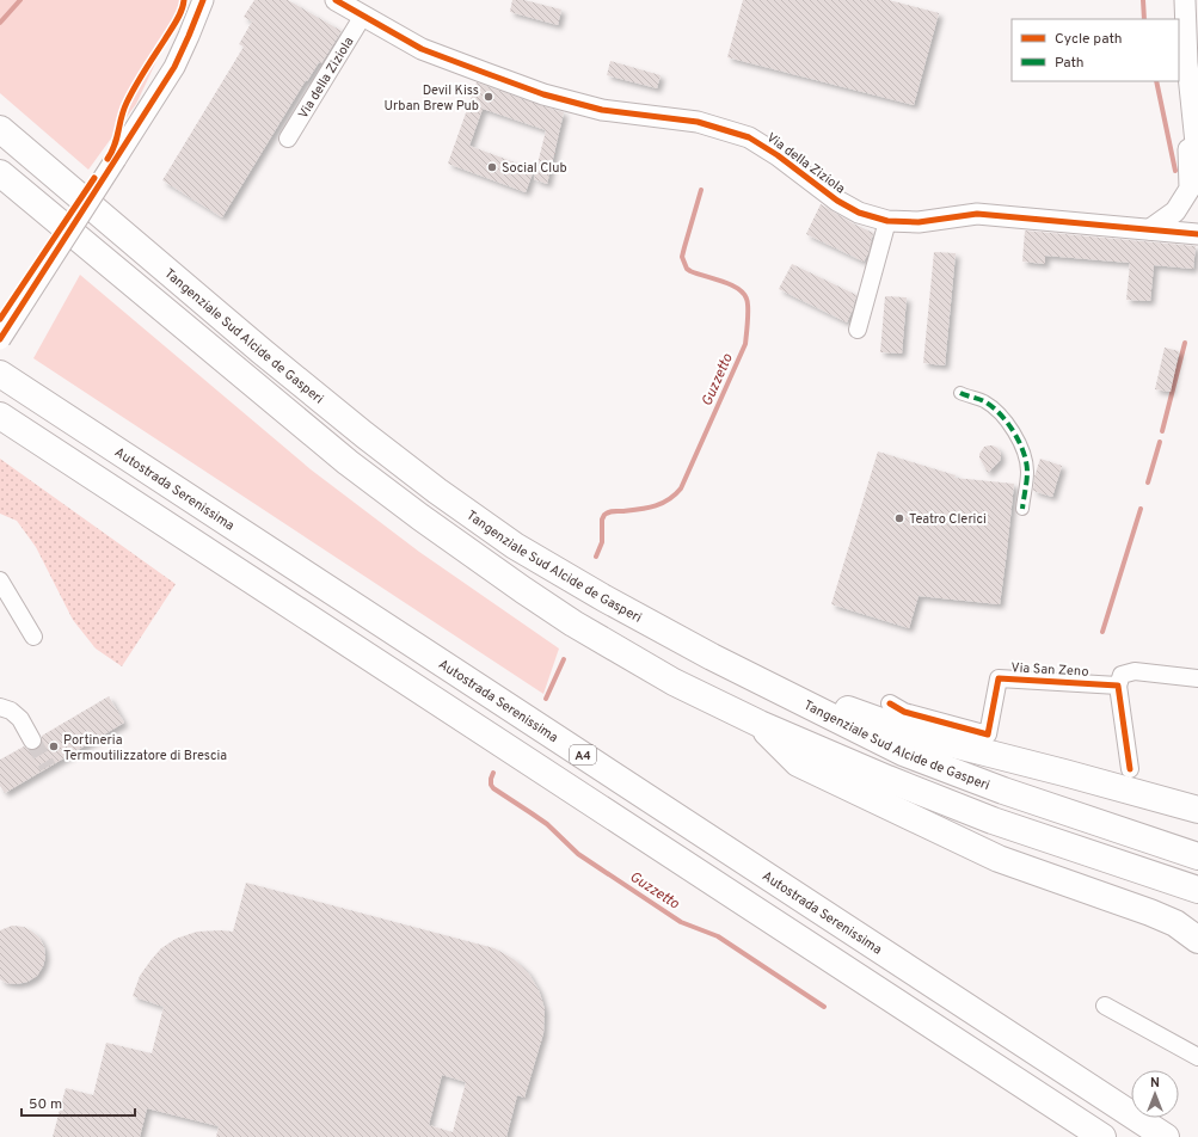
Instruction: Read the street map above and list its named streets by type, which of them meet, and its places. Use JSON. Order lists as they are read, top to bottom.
{
  "streets": {
    "highway": ["Tangenziale Sud Alcide de Gasperi", "Autostrada Serenissima", "A4"],
    "street": ["Via della Ziziola", "Via San Zeno"]
  },
  "water": ["Guzzetto"],
  "places": [
    "Devil Kiss Urban Brew Pub",
    "Social Club",
    "Teatro Clerici",
    "Portineria Termoutilizzatore di Brescia"
  ],
  "legend": ["Cycle path", "Path"],
  "scale_bar": "50 m",
  "north": "top"
}
